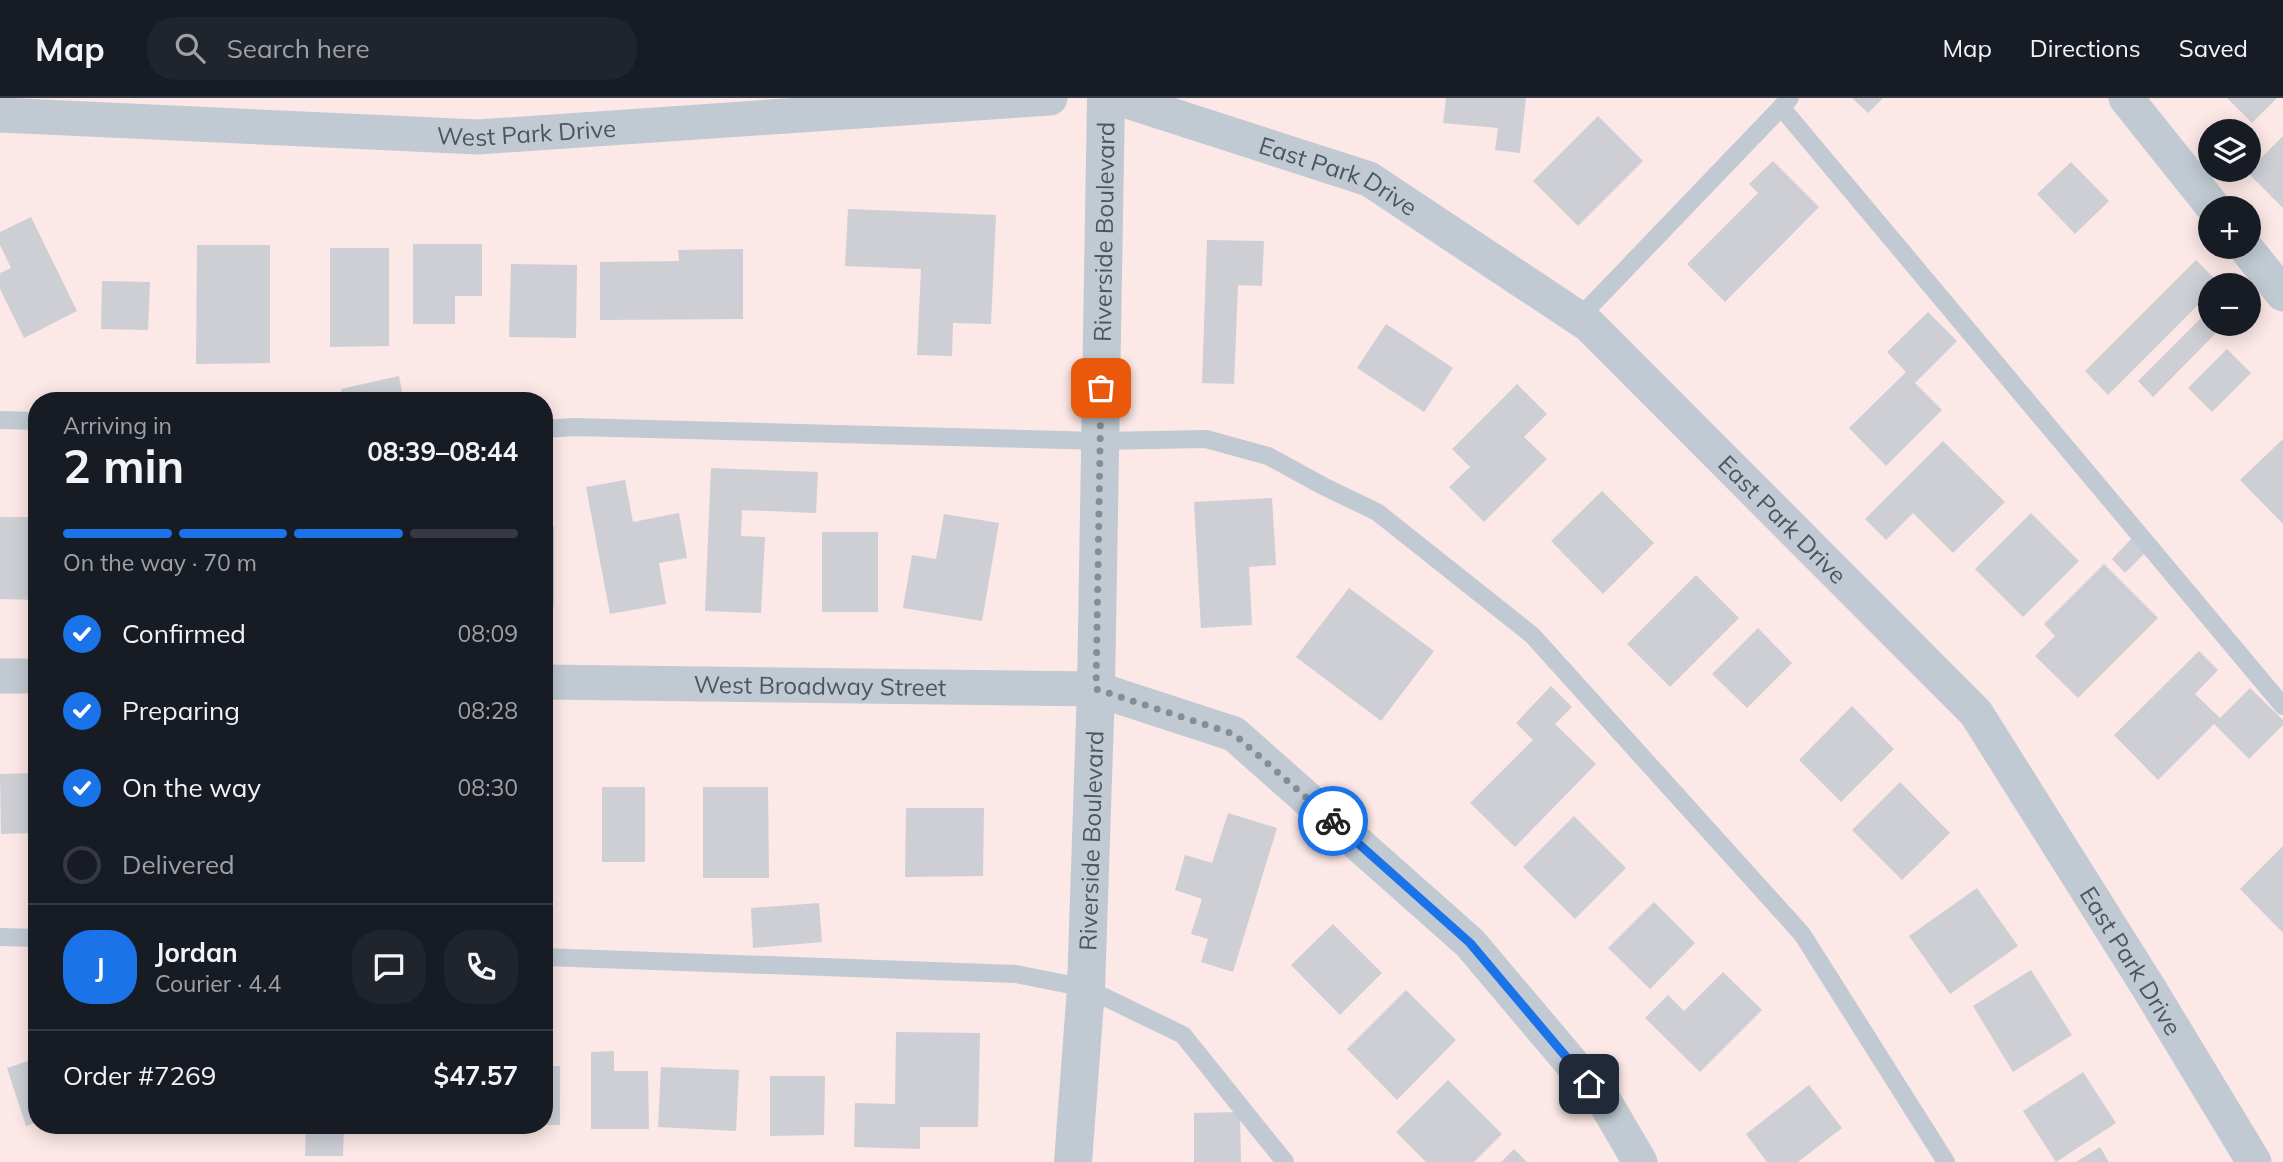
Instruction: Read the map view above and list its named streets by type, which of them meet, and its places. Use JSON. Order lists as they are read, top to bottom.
{
  "streets": {
    "street": [
      "West Park Drive",
      "East Park Drive",
      "Riverside Boulevard",
      "West Broadway Street"
    ]
  },
  "crossings": [
    ["Riverside Boulevard", "West Broadway Street"]
  ],
  "page": {
    "header": "Map",
    "search": "Search here",
    "nav": ["Map", "Directions", "Saved"],
    "map_buttons": ["+", "−"],
    "heading": ["2 min", "Arriving in", "08:39–08:44"],
    "panel": [
      "Jordan",
      "Courier · 4.4",
      "Order #7269",
      "$47.57"
    ],
    "bar": "On the way · 70 m",
    "list": [
      ["Confirmed", "08:09"],
      ["Preparing", "08:28"],
      ["On the way", "08:30"],
      "Delivered"
    ],
    "round": "J"
  }
}
